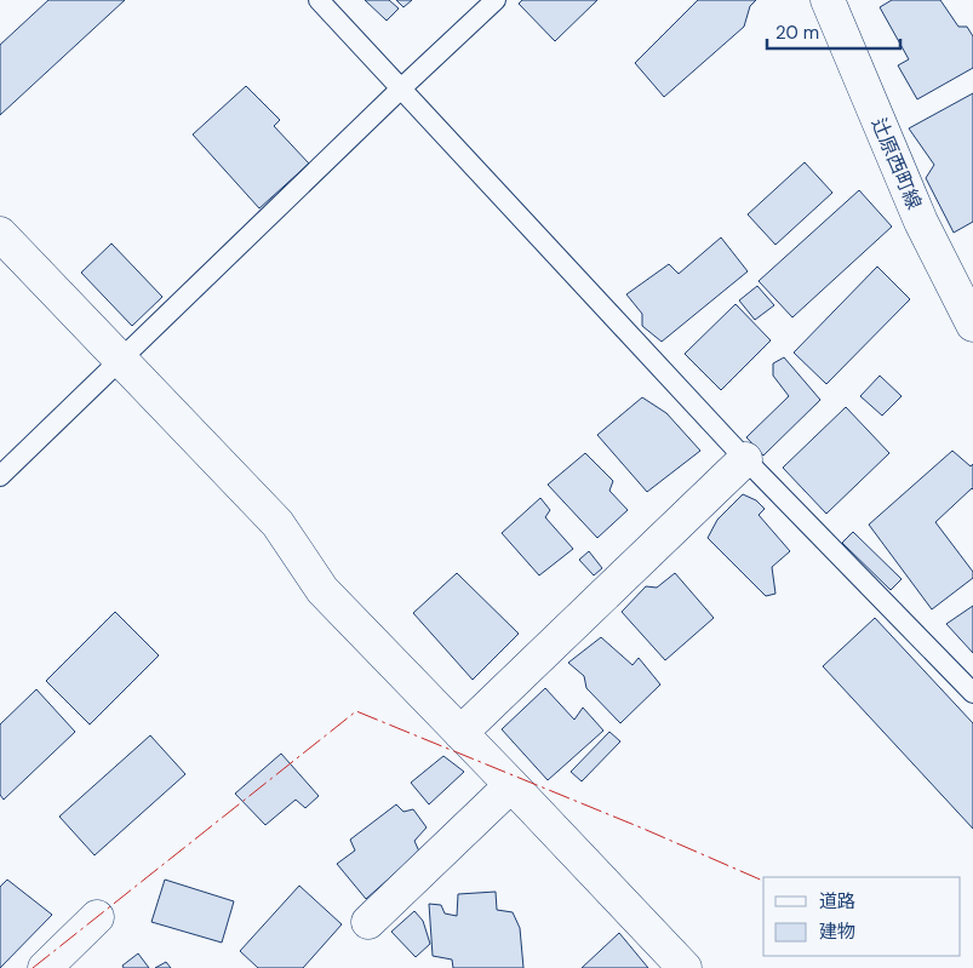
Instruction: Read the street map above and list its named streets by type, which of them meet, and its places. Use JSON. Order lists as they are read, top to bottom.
{
  "streets": {
    "street": ["辻原西町線"]
  },
  "legend": ["道路", "建物"],
  "scale_bar": "20 m"
}
